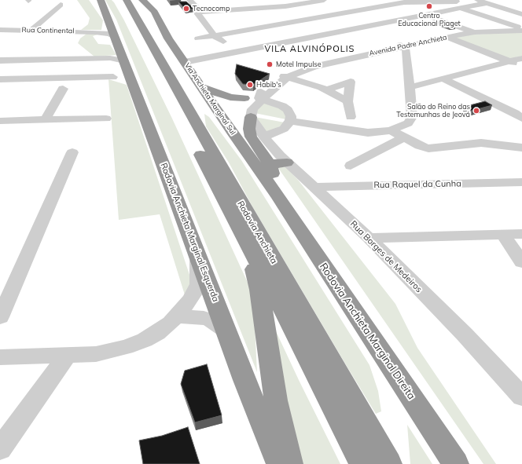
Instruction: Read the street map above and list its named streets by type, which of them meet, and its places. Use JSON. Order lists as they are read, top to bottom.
{
  "streets": {
    "highway": [
      "Via Anchieta Marginal Sul",
      "Rodovia Anchieta Marginal Esquerda",
      "Rodovia Anchieta",
      "Rodovia Anchieta Marginal Direita"
    ],
    "street": [
      "Rua Continental",
      "Avenida Padre Anchieta",
      "Rua Raquel da Cunha",
      "Rua Borges de Medeiros"
    ]
  },
  "crossings": [
    ["Rua Continental", "Rodovia Anchieta Marginal Esquerda"],
    ["Avenida Padre Anchieta", "Rua Borges de Medeiros"],
    ["Via Anchieta Marginal Sul", "Rodovia Anchieta Marginal Direita"],
    ["Rua Raquel da Cunha", "Rua Borges de Medeiros"]
  ],
  "districts": ["VILA ALVINÓPOLIS"],
  "places": [
    "Centro Educacional Piaget",
    "Tecnocomp",
    "Motel Impulse",
    "Habib's",
    "Salão do Reino das Testemunhas de Jeová"
  ]
}
